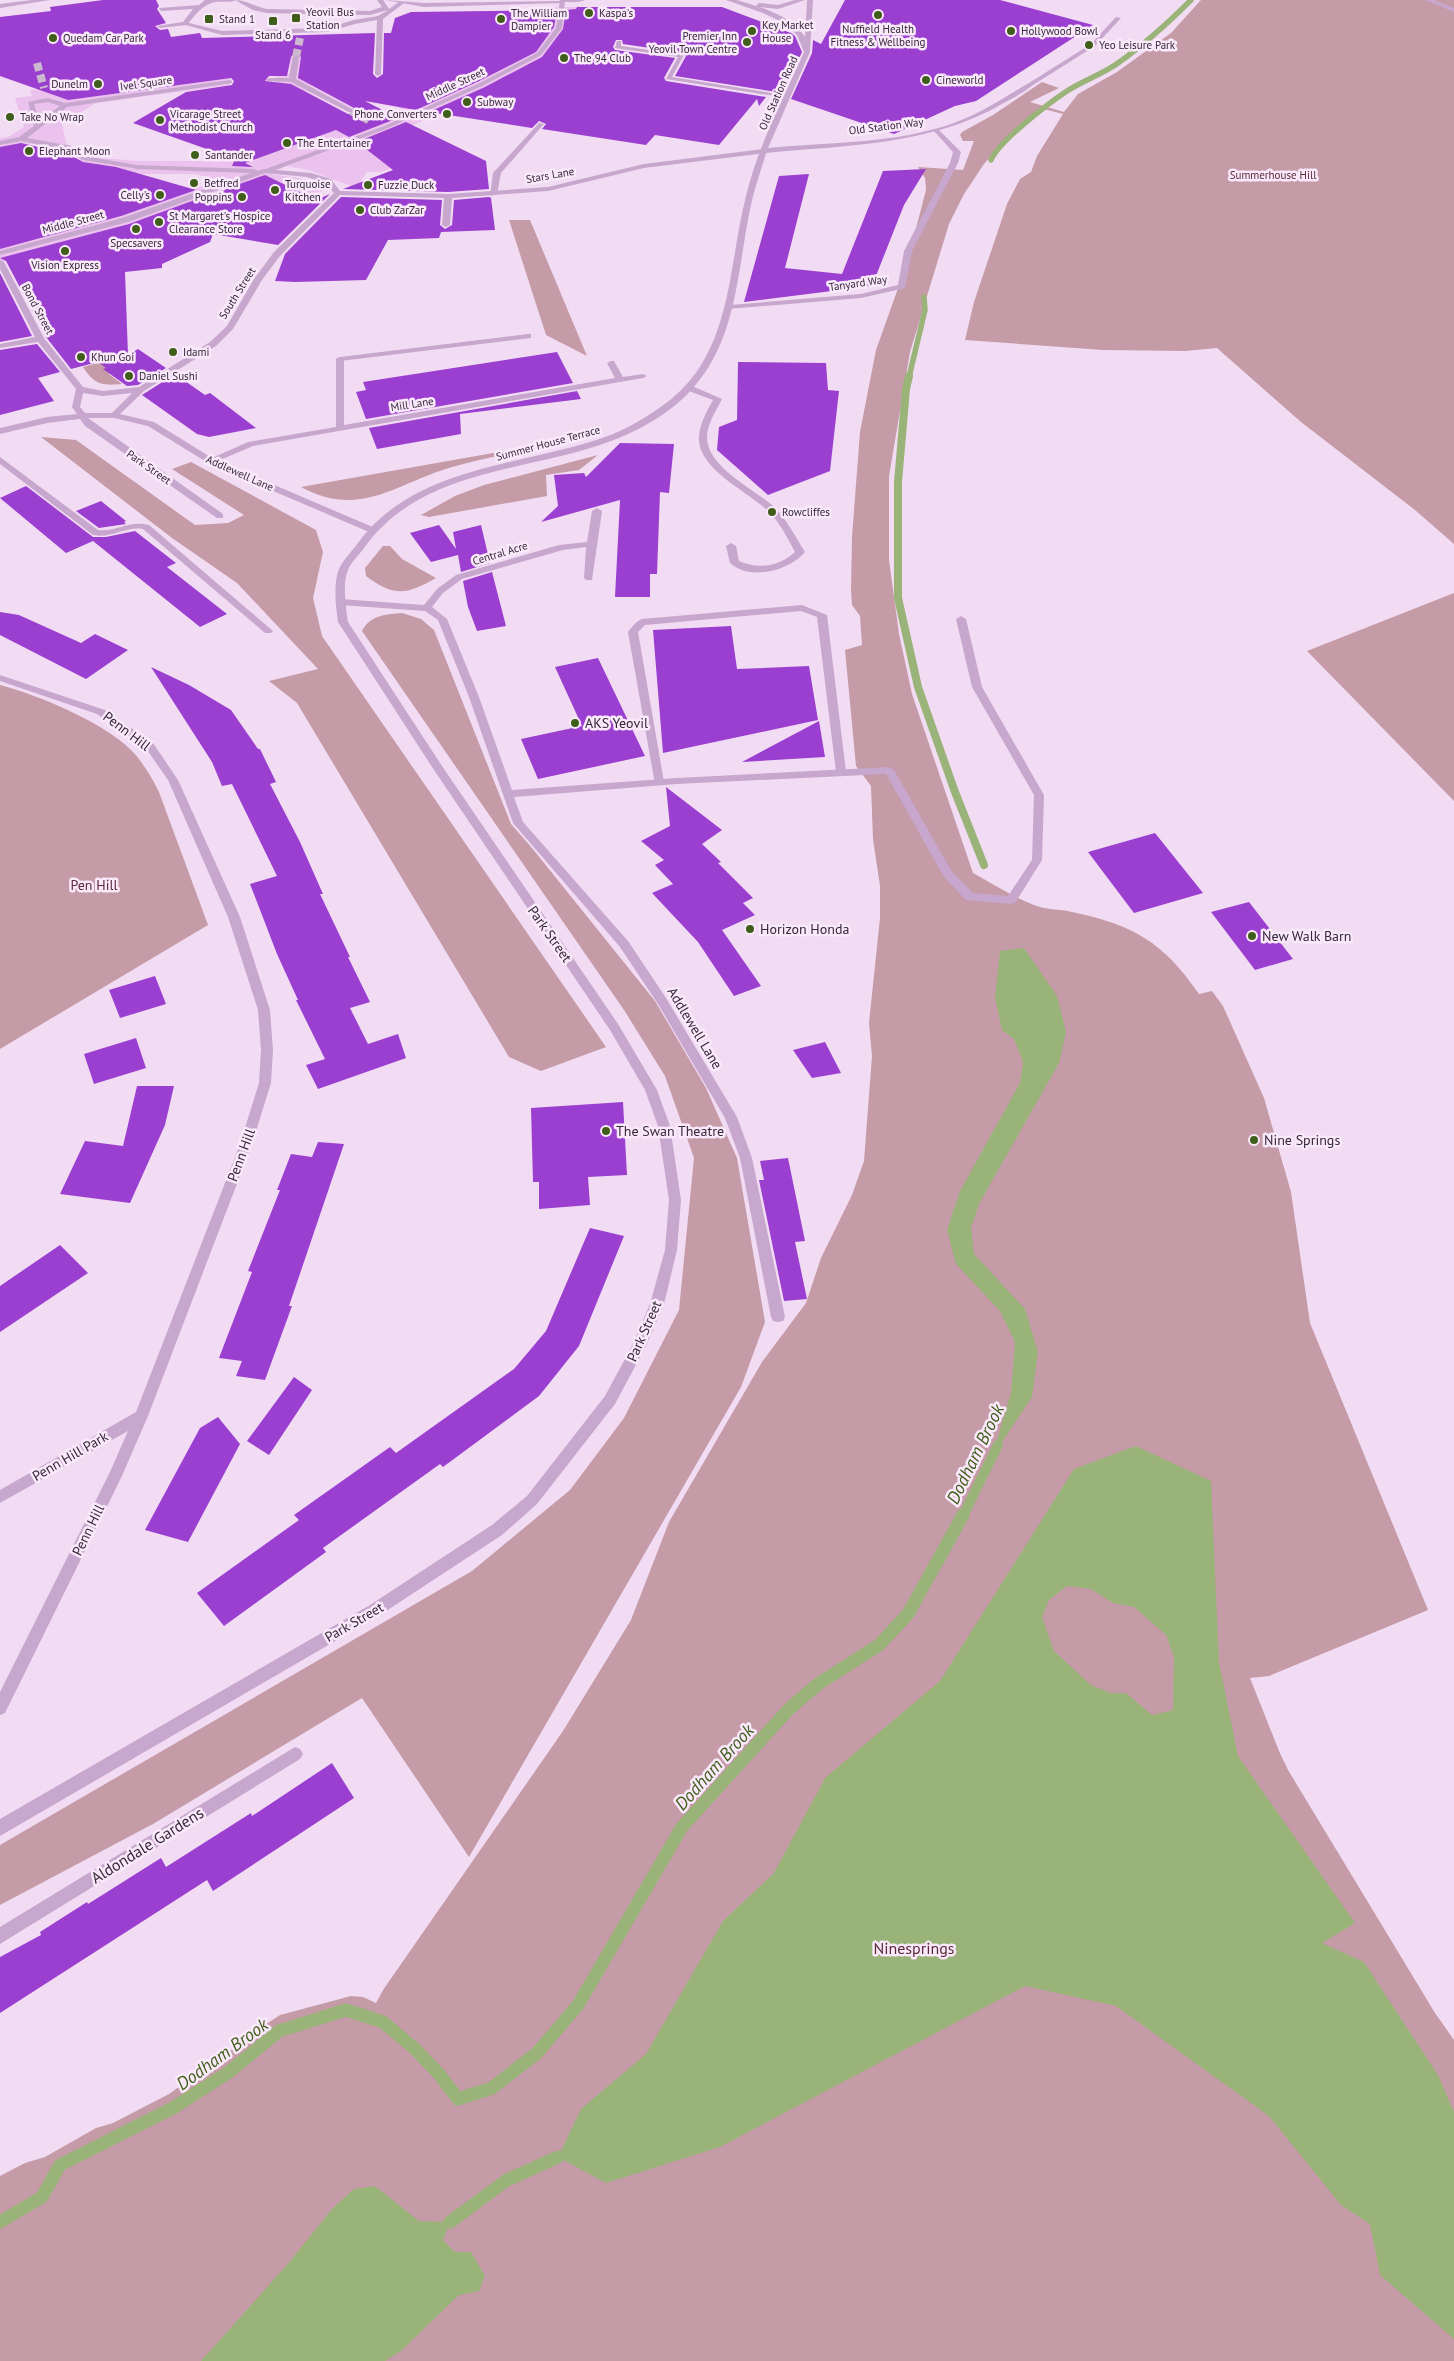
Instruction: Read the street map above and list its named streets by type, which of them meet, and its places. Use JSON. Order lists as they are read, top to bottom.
{
  "streets": {
    "street": [
      "Ivel Square",
      "Middle Street",
      "Old Station Road",
      "Old Station Way",
      "Stars Lane",
      "Tanyard Way",
      "South Street",
      "Bond Street",
      "Mill Lane",
      "Summer House Terrace",
      "Park Street",
      "Addlewell Lane",
      "Central Acre",
      "Penn Hill",
      "Penn Hill Park",
      "Aldondale Gardens"
    ]
  },
  "crossings": [
    ["Middle Street", "Stars Lane"],
    ["Middle Street", "South Street"],
    ["Old Station Road", "Old Station Way"],
    ["Old Station Road", "Stars Lane"],
    ["Old Station Road", "Summer House Terrace"],
    ["Old Station Way", "Stars Lane"],
    ["Old Station Way", "Tanyard Way"],
    ["Old Station Way", "Summer House Terrace"],
    ["Stars Lane", "South Street"],
    ["Stars Lane", "Summer House Terrace"],
    ["Tanyard Way", "Summer House Terrace"],
    ["South Street", "Bond Street"],
    ["South Street", "Addlewell Lane"],
    ["Mill Lane", "Addlewell Lane"],
    ["Summer House Terrace", "Park Street"],
    ["Summer House Terrace", "Addlewell Lane"],
    ["Park Street", "Addlewell Lane"],
    ["Addlewell Lane", "Central Acre"],
    ["Penn Hill", "Penn Hill Park"]
  ],
  "water": ["Dodham Brook"],
  "parks": ["Summerhouse Hill", "Pen Hill", "Ninesprings"],
  "places": {
    "other": [
      "Kaspa's",
      "Nuffield Health Fitness & Wellbeing",
      "The William Dampier",
      "Key Market House",
      "Hollywood Bowl",
      "Quedam Car Park",
      "Premier Inn Yeovil Town Centre",
      "Yeo Leisure Park",
      "The 94 Club",
      "Cineworld",
      "Dunelm",
      "Subway",
      "Phone Converters",
      "Take No Wrap",
      "Vicarage Street Methodist Church",
      "The Entertainer",
      "Elephant Moon",
      "Santander",
      "Betfred",
      "Fuzzie Duck",
      "Turquoise Kitchen",
      "Celly's",
      "Poppins",
      "Club ZarZar",
      "St Margaret's Hospice Clearance Store",
      "Specsavers",
      "Vision Express",
      "Idami",
      "Khun Goi",
      "Daniel Sushi",
      "Rowcliffes",
      "AKS Yeovil",
      "Horizon Honda",
      "New Walk Barn",
      "The Swan Theatre",
      "Nine Springs"
    ],
    "transit": ["Yeovil Bus Station", "Stand 1", "Stand 6"]
  }
}
